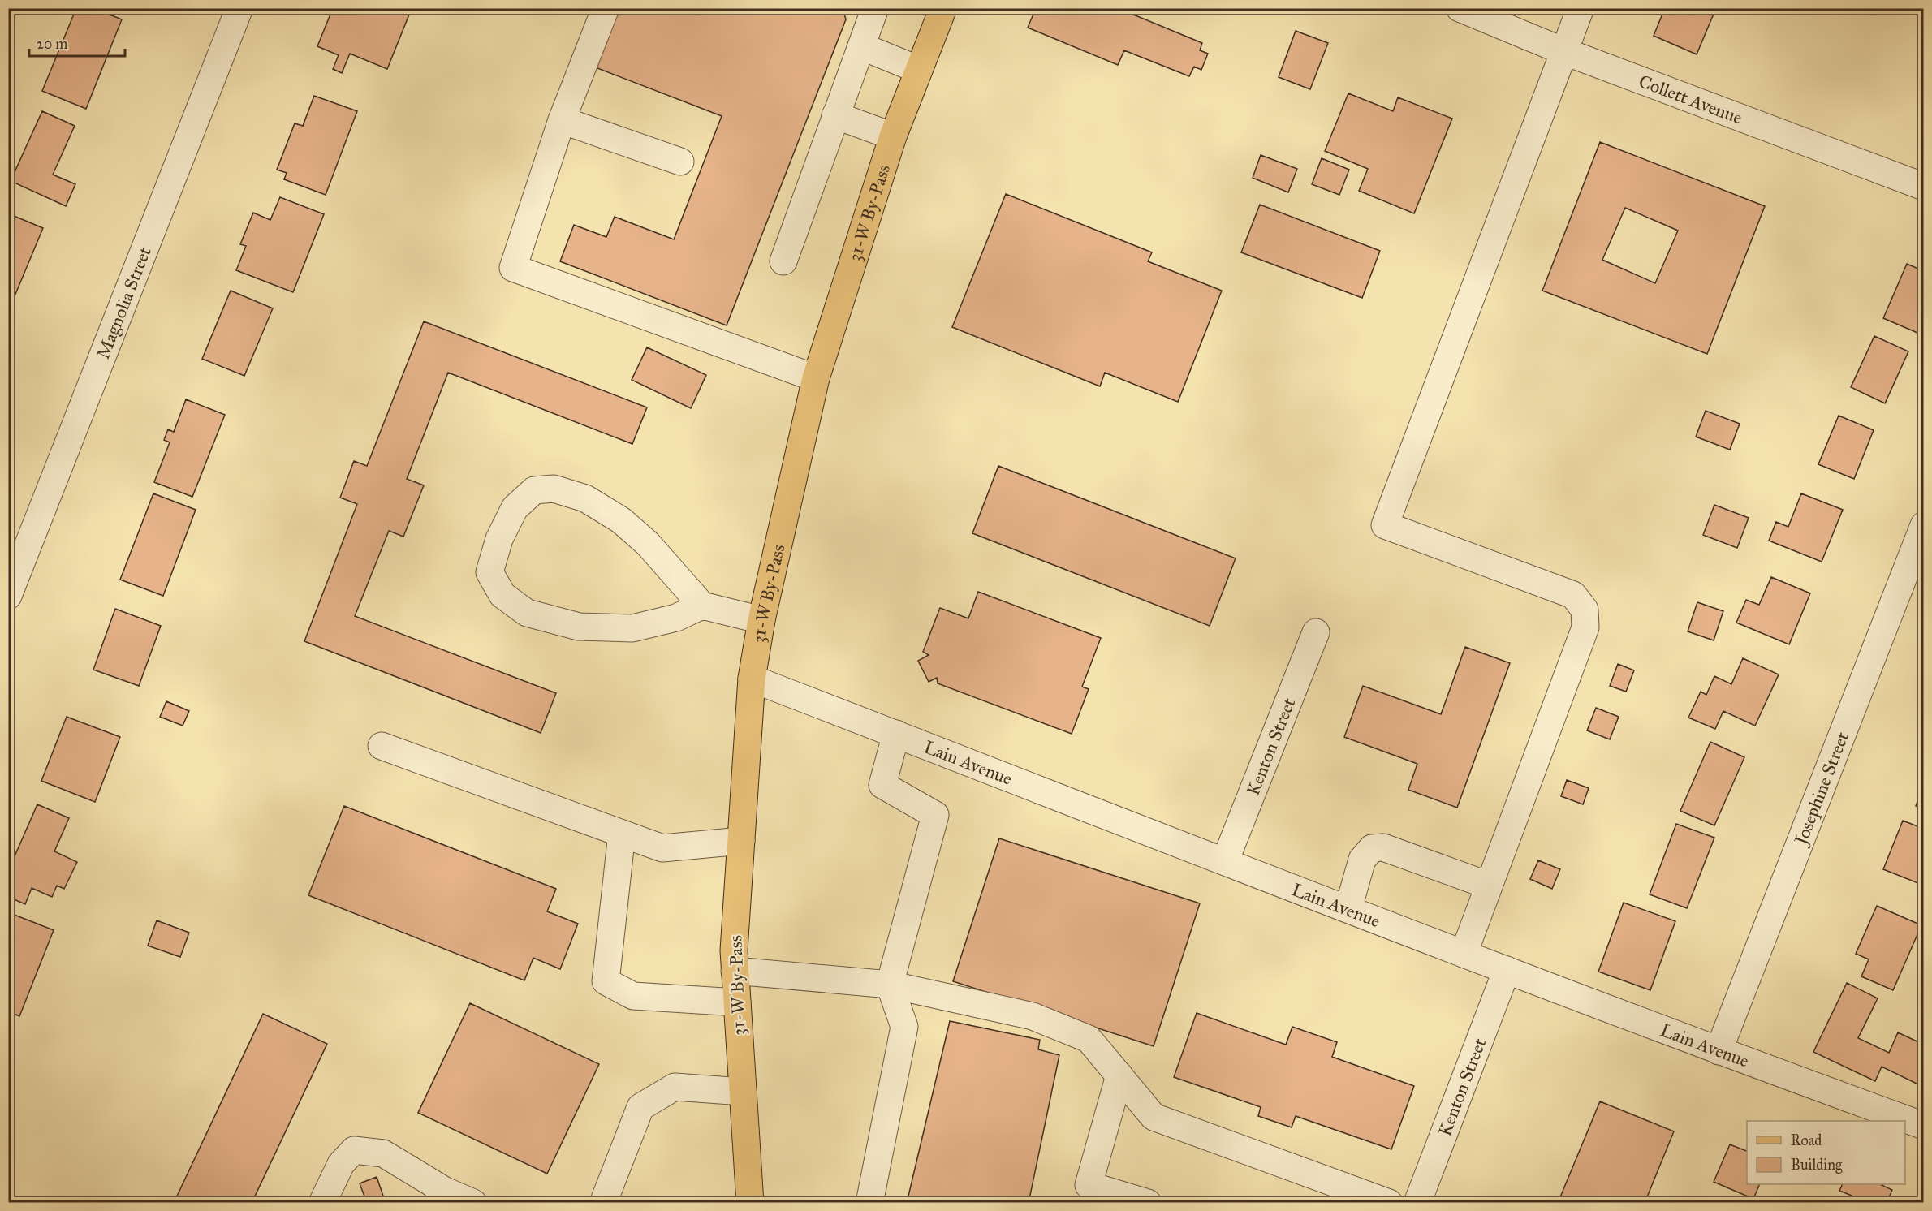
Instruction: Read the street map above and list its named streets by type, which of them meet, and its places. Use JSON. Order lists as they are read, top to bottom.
{
  "streets": {
    "main road": ["31-W By-Pass"],
    "street": [
      "Collett Avenue",
      "Magnolia Street",
      "Kenton Street",
      "Lain Avenue",
      "Josephine Street"
    ]
  },
  "crossings": [
    ["31-W By-Pass", "Lain Avenue"],
    ["Kenton Street", "Lain Avenue"],
    ["Lain Avenue", "Josephine Street"]
  ],
  "legend": ["Road", "Building"],
  "scale_bar": "20 m"
}
